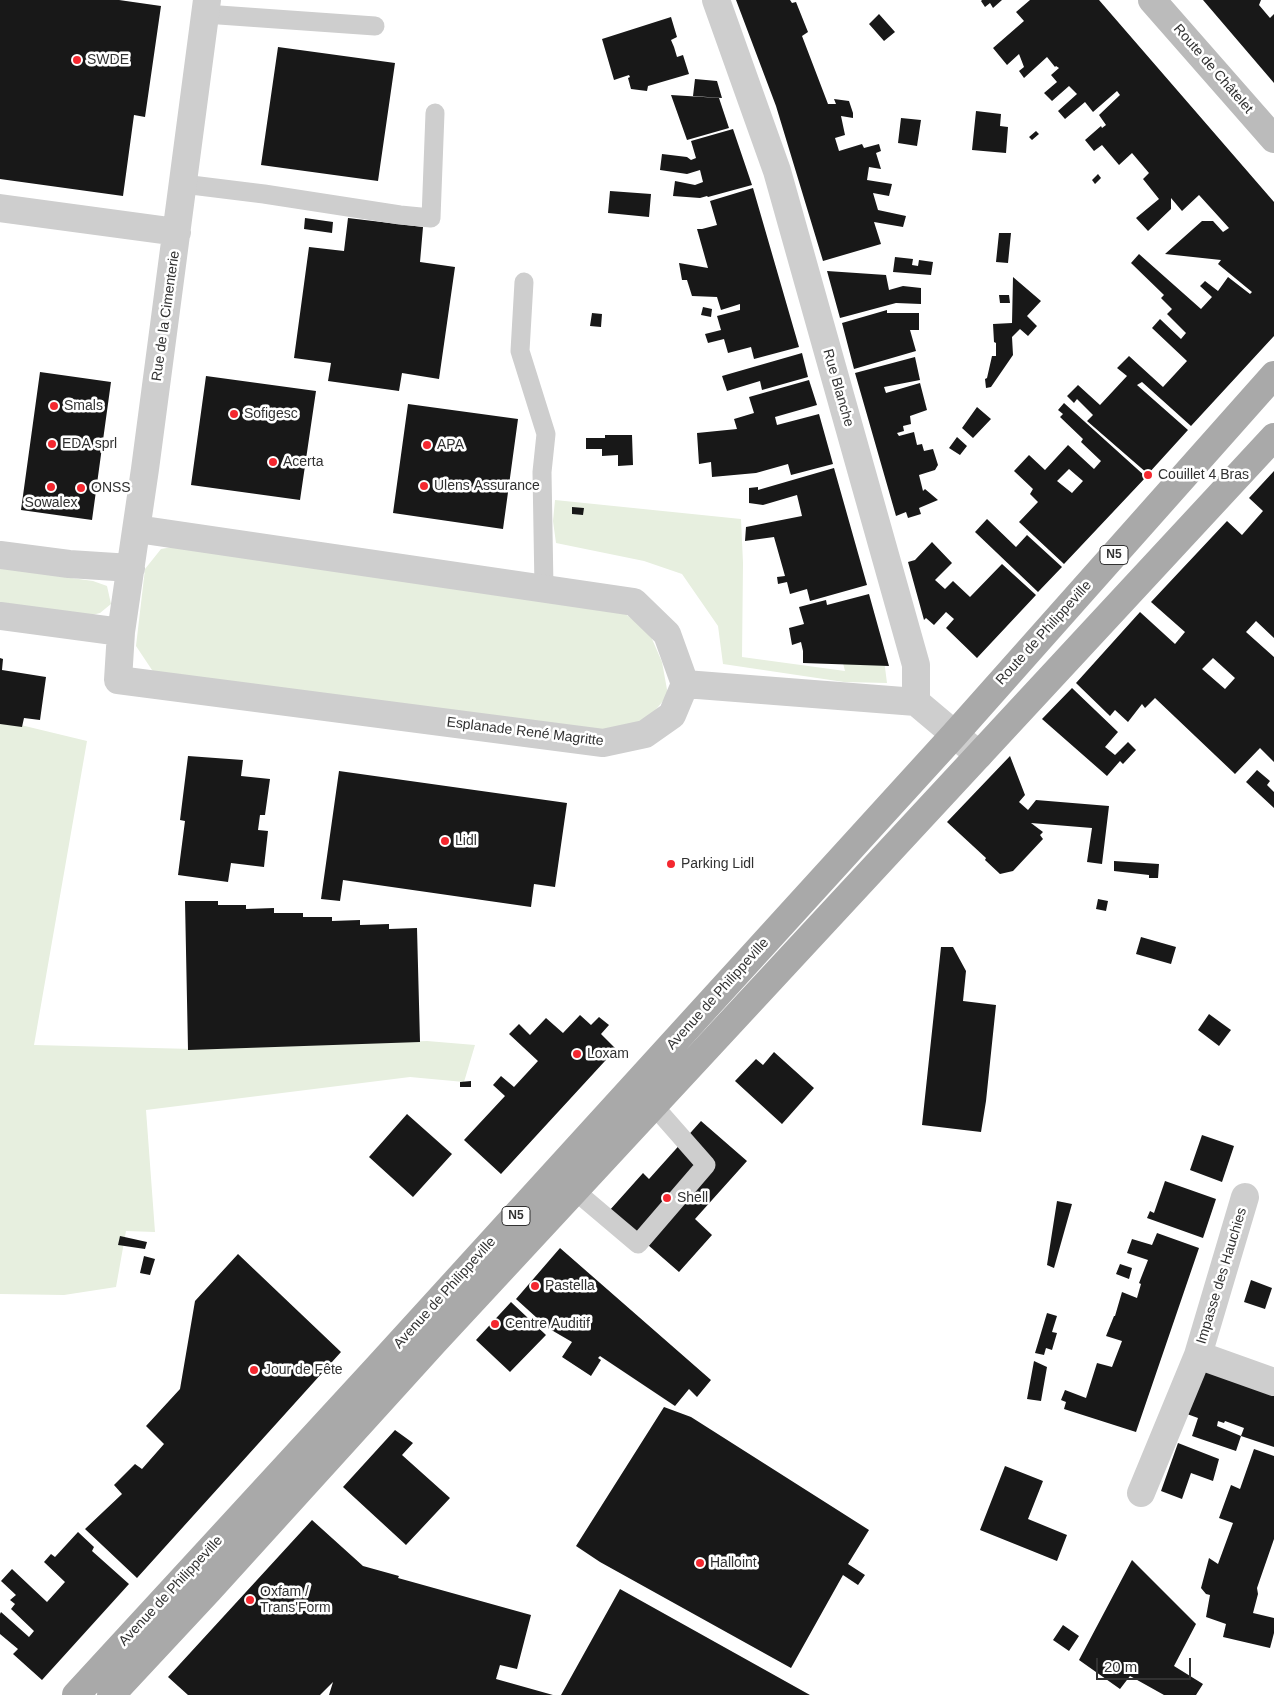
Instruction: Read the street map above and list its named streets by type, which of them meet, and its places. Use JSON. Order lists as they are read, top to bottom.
{
  "streets": {
    "main road": [
      "Route de Châtelet",
      "N5",
      "Route de Philippeville",
      "Avenue de Philippeville"
    ],
    "street": [
      "Rue de la Cimenterie",
      "Rue Blanche",
      "Esplanade René Magritte",
      "Impasse des Hauchies"
    ]
  },
  "crossings": [
    ["Rue de la Cimenterie", "Esplanade René Magritte"],
    ["N5", "Avenue de Philippeville"],
    ["Route de Philippeville", "Avenue de Philippeville"]
  ],
  "places": [
    "SWDE",
    "Smals",
    "Sofigesc",
    "EDA sprl",
    "APA",
    "Acerta",
    "Couillet 4 Bras",
    "Ulens Assurance",
    "Sowalex",
    "ONSS",
    "Lidl",
    "Parking Lidl",
    "Loxam",
    "Shell",
    "Pastella",
    "Centre Auditif",
    "Jour de Fête",
    "Halloint",
    "Oxfam / Trans'Form"
  ],
  "scale_bar": "20 m"
}
